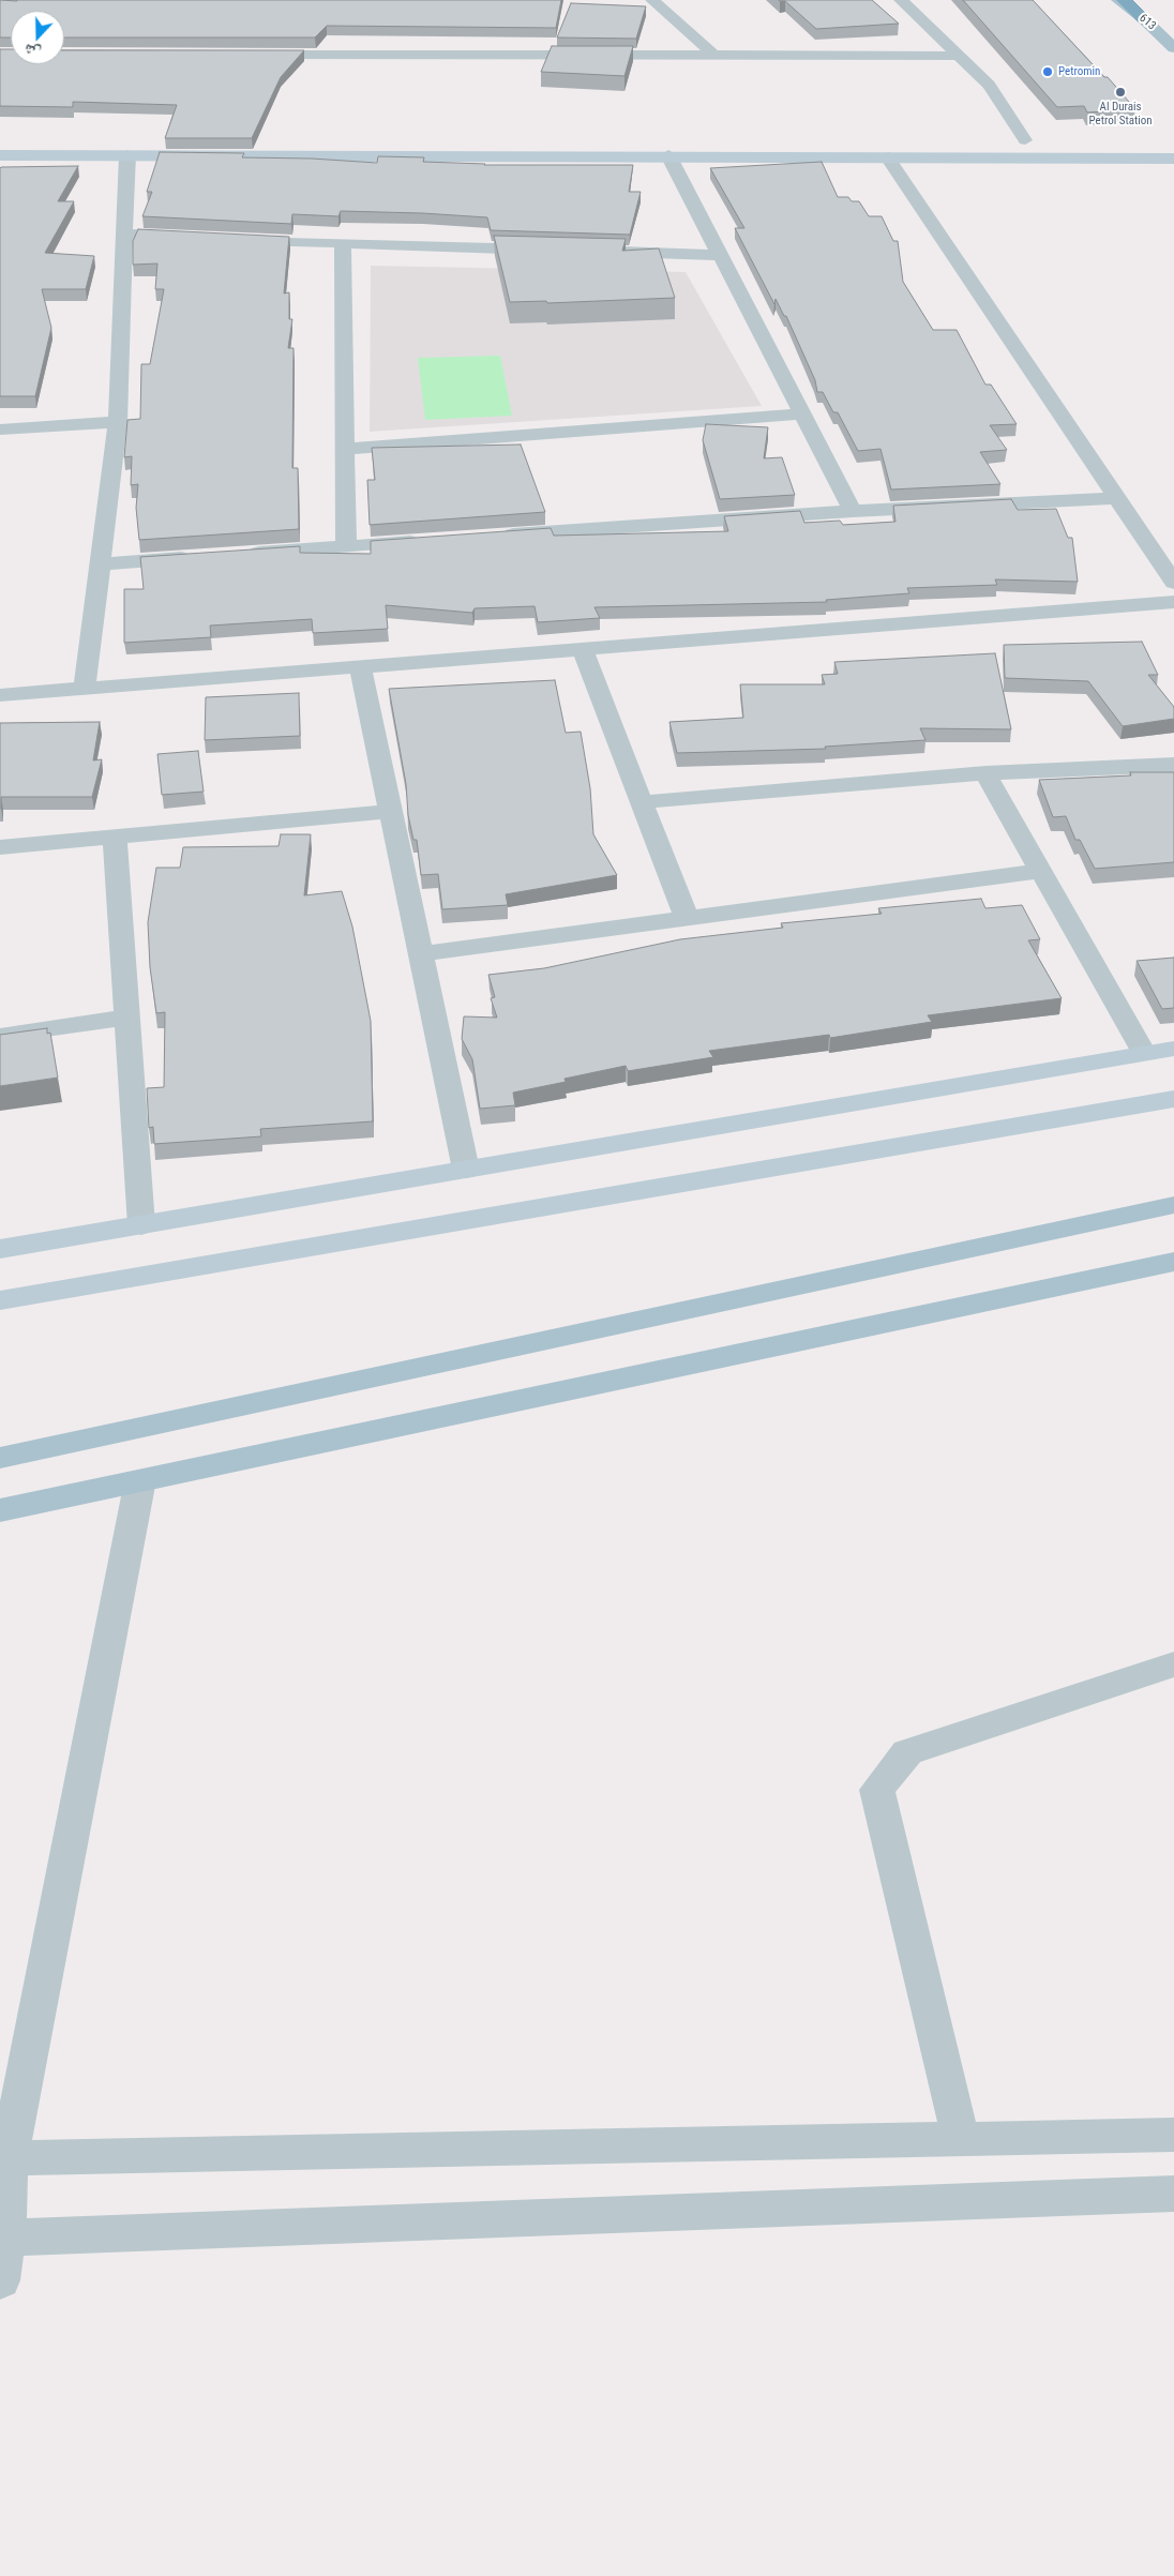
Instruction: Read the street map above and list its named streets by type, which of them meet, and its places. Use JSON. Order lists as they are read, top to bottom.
{
  "streets": {
    "main road": ["613"]
  },
  "places": ["Petromin", "Al Durais Petrol Station"],
  "north": "bottom"
}
